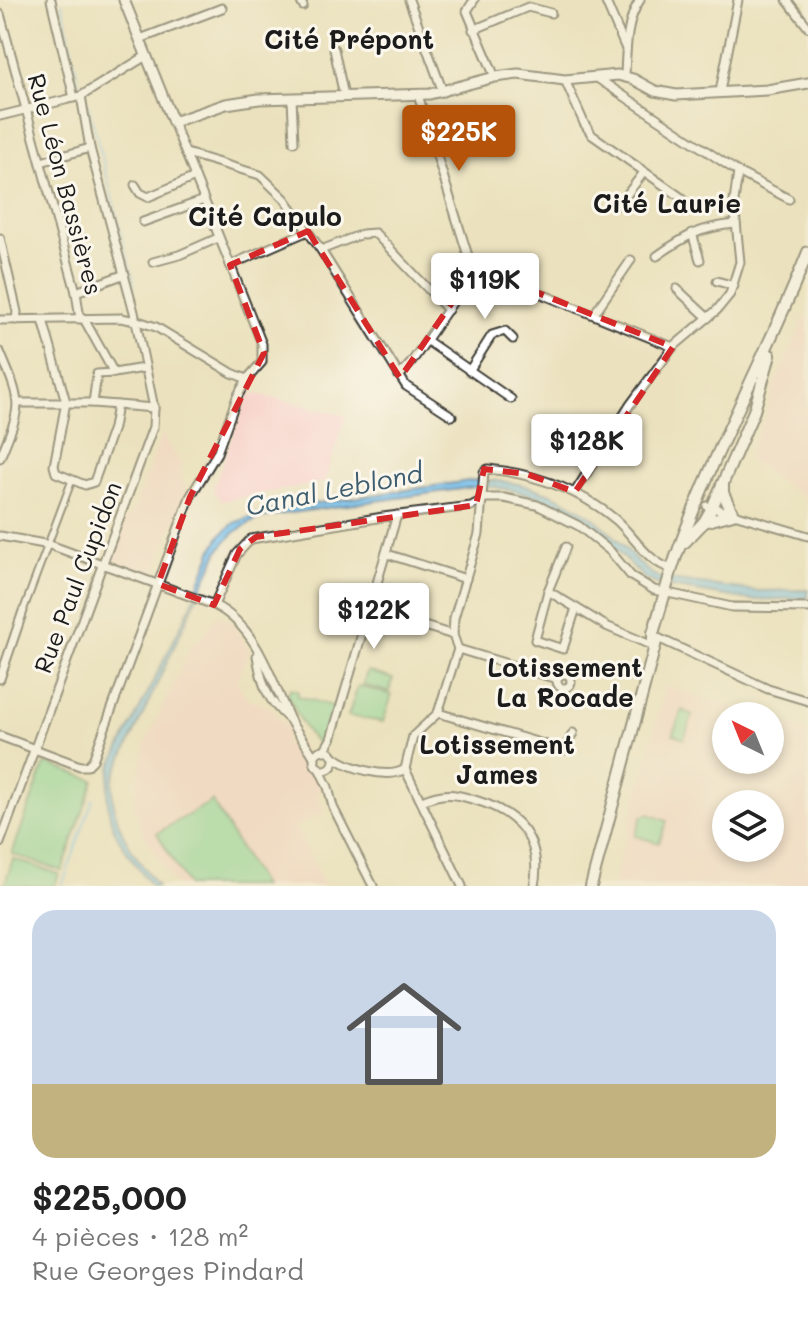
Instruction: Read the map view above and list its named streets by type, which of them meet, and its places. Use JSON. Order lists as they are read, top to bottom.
{
  "streets": {
    "street": ["Rue Léon Bassières", "Rue Paul Cupidon"]
  },
  "districts": [
    "Cité Prépont",
    "Cité Laurie",
    "Cité Capulo",
    "Lotissement La Rocade",
    "Lotissement James"
  ],
  "water": ["Canal Leblond"],
  "north": "top left",
  "page": {
    "price": [
      "$225K",
      "$119K",
      "$128K",
      "$122K"
    ],
    "list": [
      {
        "name": "$225,000",
        "note": "4 pièces · 128 m² · Rue Georges Pindard"
      }
    ]
  }
}
